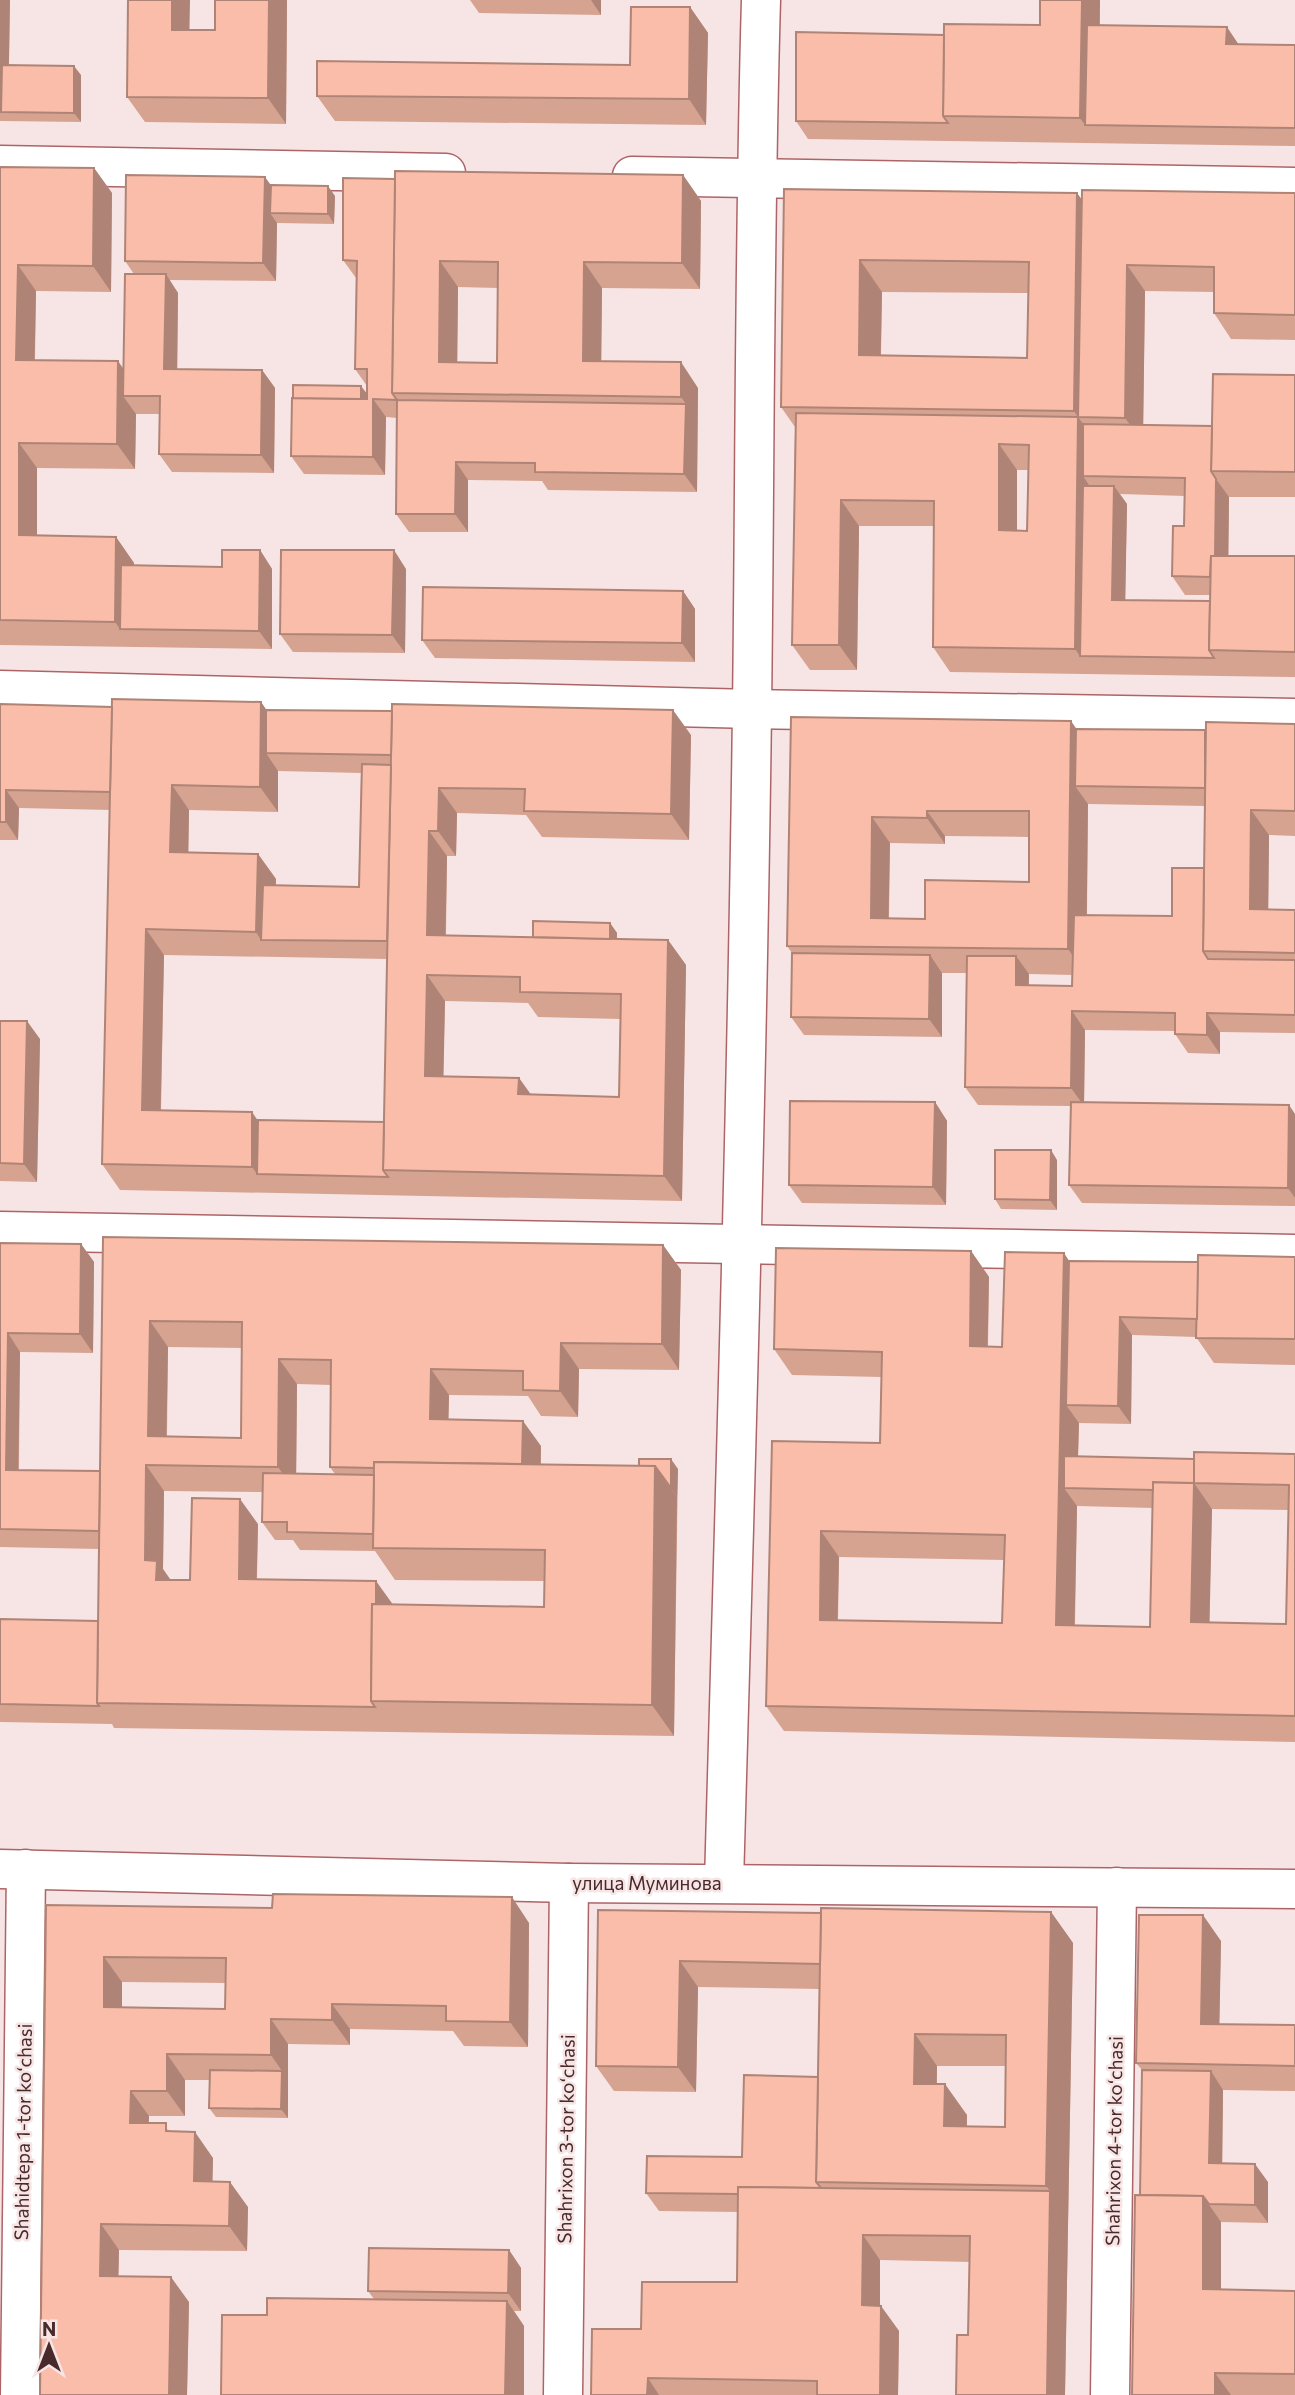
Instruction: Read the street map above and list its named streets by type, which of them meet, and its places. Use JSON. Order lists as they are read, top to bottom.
{
  "streets": {
    "street": [
      "улица Муминова",
      "Shahidtepa 1-tor koʻchasi",
      "Shahrixon 3-tor koʻchasi",
      "Shahrixon 4-tor koʻchasi"
    ]
  },
  "crossings": [
    ["улица Муминова", "Shahidtepa 1-tor koʻchasi"],
    ["улица Муминова", "Shahrixon 3-tor koʻchasi"],
    ["улица Муминова", "Shahrixon 4-tor koʻchasi"]
  ],
  "north": "top"
}
